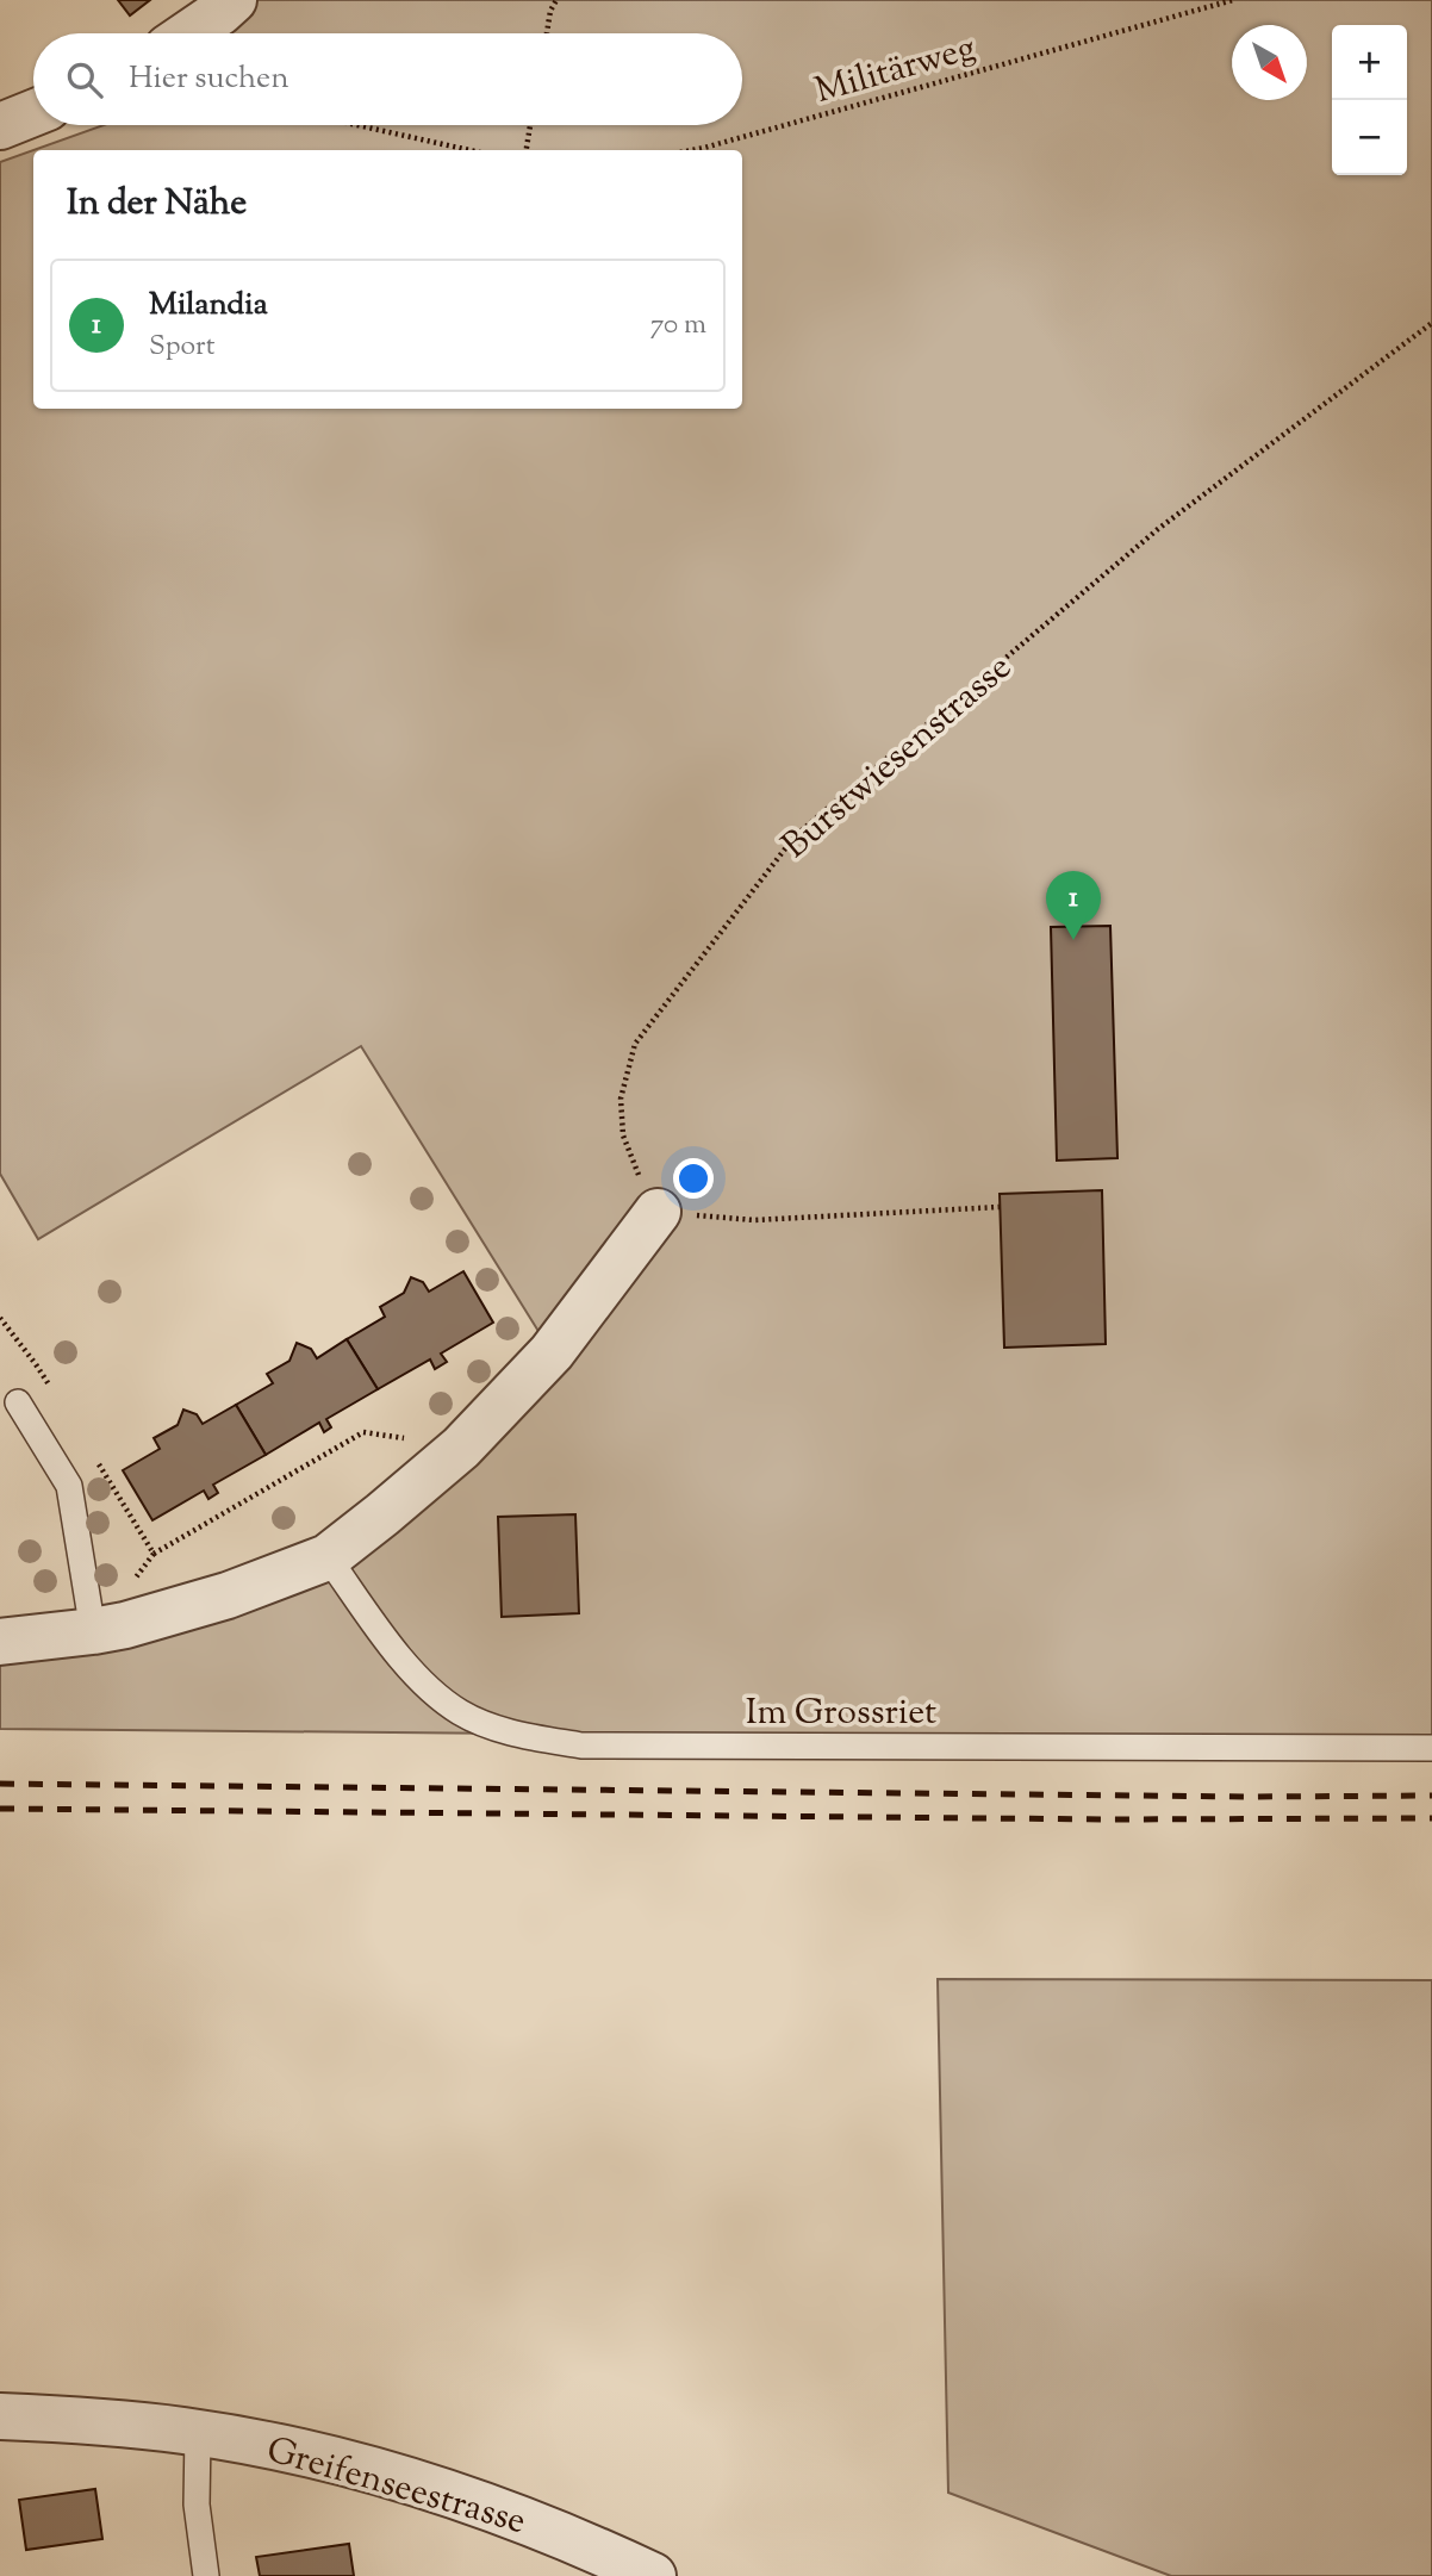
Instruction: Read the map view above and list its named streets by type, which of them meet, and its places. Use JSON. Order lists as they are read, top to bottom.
{
  "streets": {
    "street": ["Greifenseestrasse"],
    "lane": ["Im Grossriet"],
    "path": ["Militärweg", "Burstwiesenstrasse"]
  },
  "north": "bottom right",
  "page": {
    "map_buttons": ["+", "−"],
    "search": "Hier suchen",
    "heading": "In der Nähe",
    "list": [
      {
        "mark": "1",
        "name": "Milandia",
        "note": "Sport",
        "value": "70 m"
      }
    ],
    "pins": "1"
  }
}
